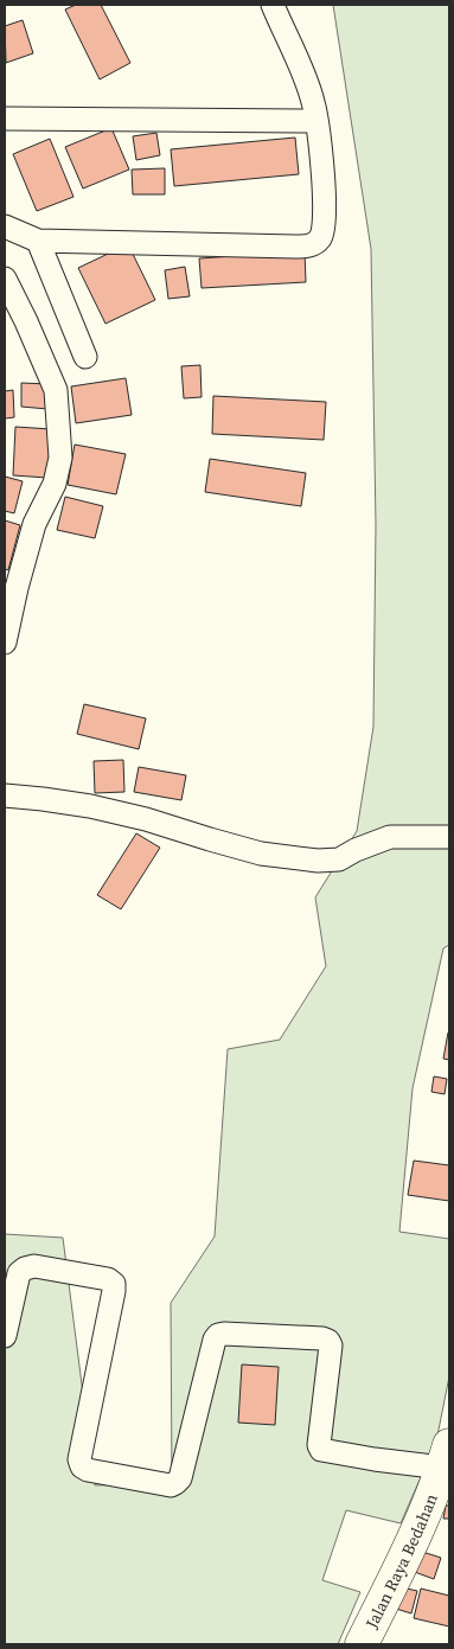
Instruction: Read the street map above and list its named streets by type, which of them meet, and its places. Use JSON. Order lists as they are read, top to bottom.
{
  "streets": {
    "street": ["Jalan Raya Bedahan"]
  }
}
